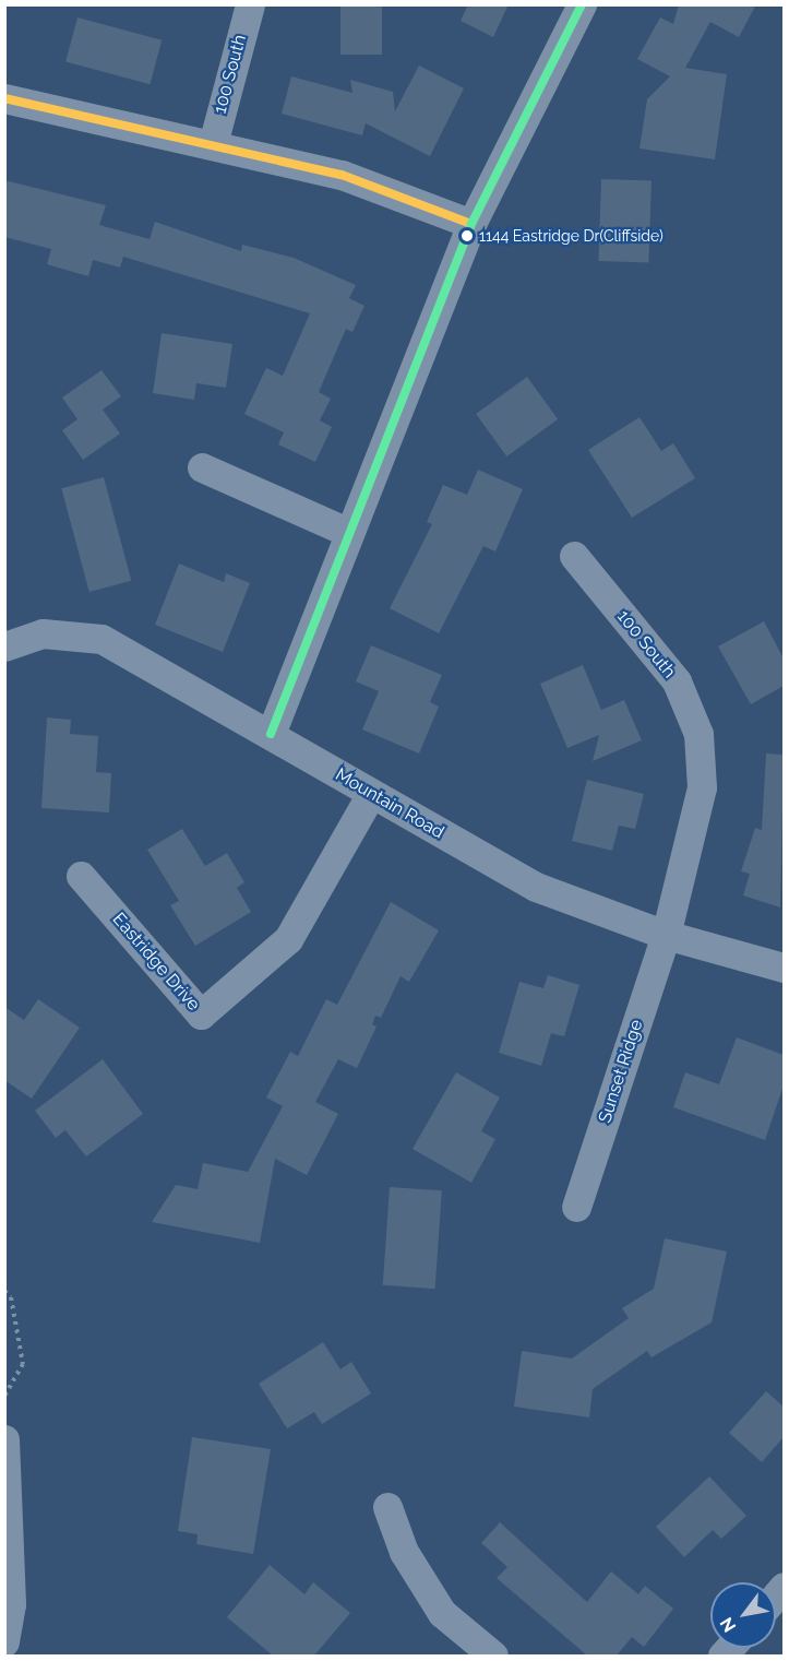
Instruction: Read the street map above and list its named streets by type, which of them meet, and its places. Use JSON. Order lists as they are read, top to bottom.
{
  "streets": {
    "street": [
      "100 South",
      "Mountain Road",
      "Eastridge Drive",
      "Sunset Ridge"
    ]
  },
  "crossings": [
    ["100 South", "Mountain Road"],
    ["100 South", "Sunset Ridge"],
    ["Mountain Road", "Eastridge Drive"],
    ["Mountain Road", "Sunset Ridge"]
  ],
  "places": ["1144 Eastridge Dr(Cliffside)"],
  "north": "bottom left"
}
